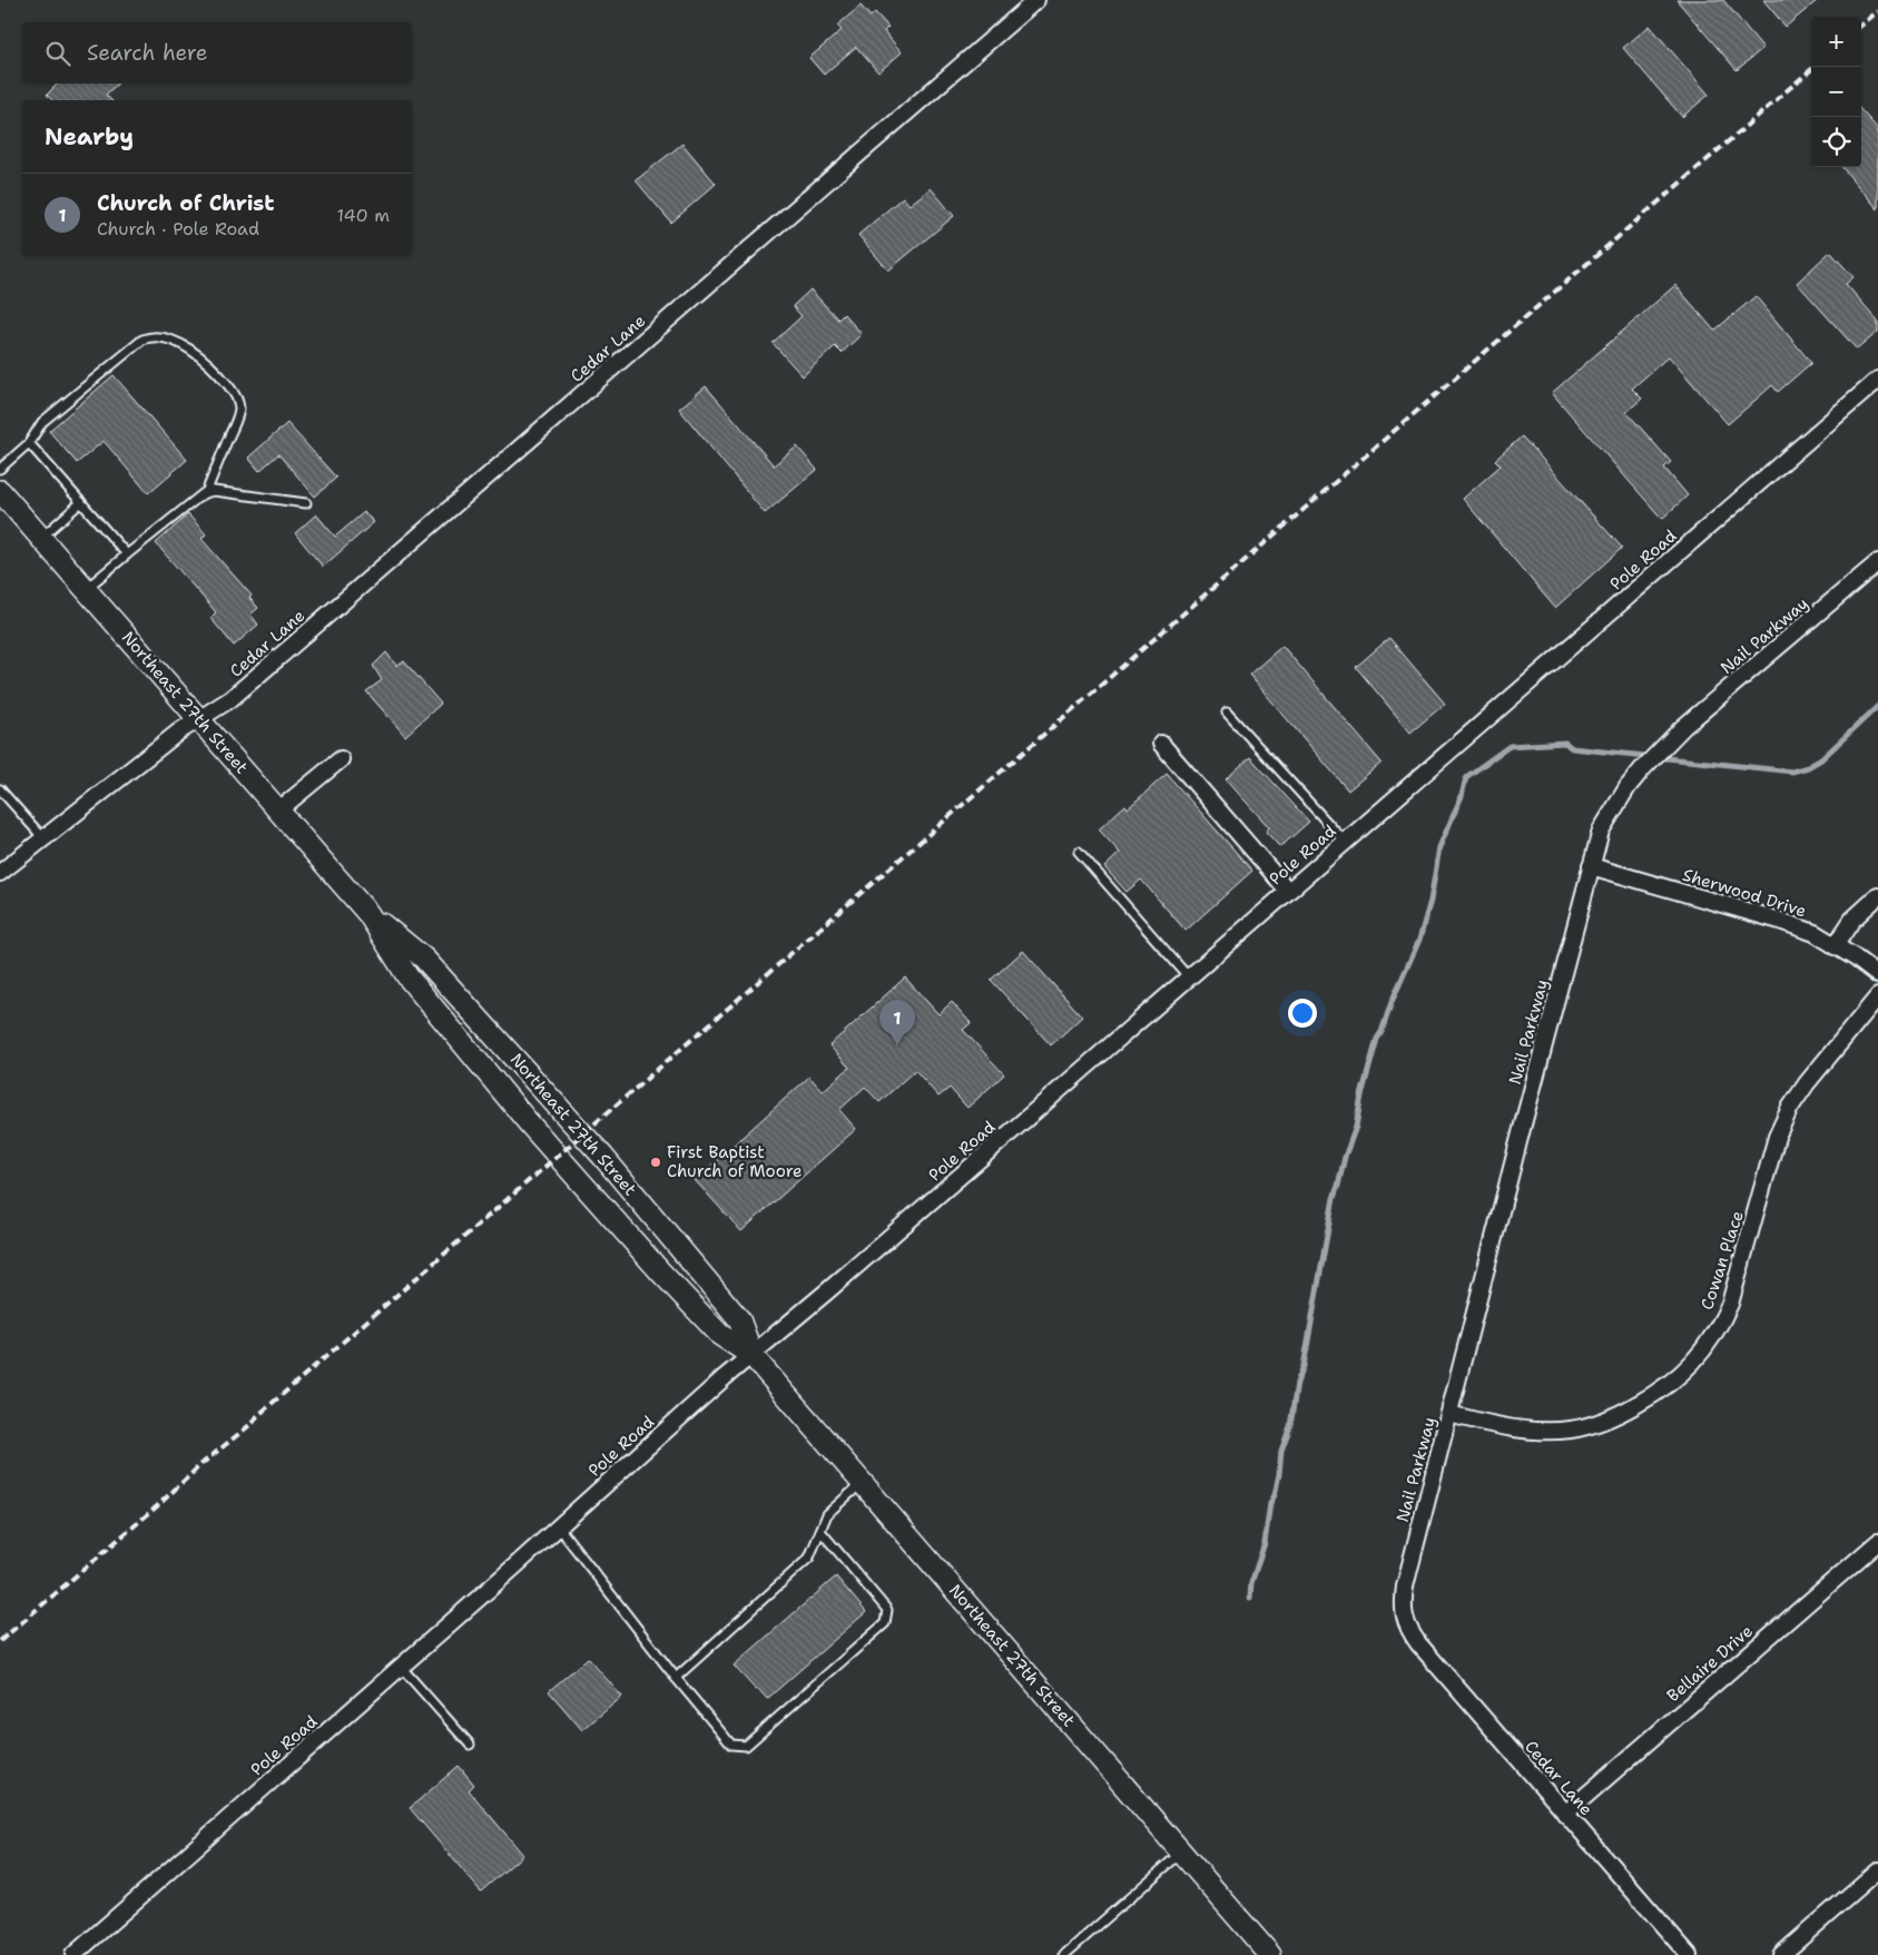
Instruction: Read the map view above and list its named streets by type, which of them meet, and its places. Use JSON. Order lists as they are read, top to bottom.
{
  "streets": {
    "main road": ["Northeast 27th Street"],
    "street": [
      "Cedar Lane",
      "Pole Road",
      "Nail Parkway",
      "Sherwood Drive",
      "Cowan Place",
      "Bellaire Drive"
    ]
  },
  "crossings": [
    ["Cedar Lane", "Nail Parkway"],
    ["Cedar Lane", "Northeast 27th Street"],
    ["Cedar Lane", "Bellaire Drive"],
    ["Pole Road", "Northeast 27th Street"],
    ["Nail Parkway", "Sherwood Drive"],
    ["Nail Parkway", "Cowan Place"]
  ],
  "places": ["First Baptist Church of Moore"],
  "page": {
    "map_buttons": ["+", "−"],
    "search": "Search here",
    "heading": "Nearby",
    "list": [
      {
        "mark": "1",
        "name": "Church of Christ",
        "note": "Church · Pole Road",
        "value": "140 m"
      }
    ],
    "pins": "1"
  }
}
